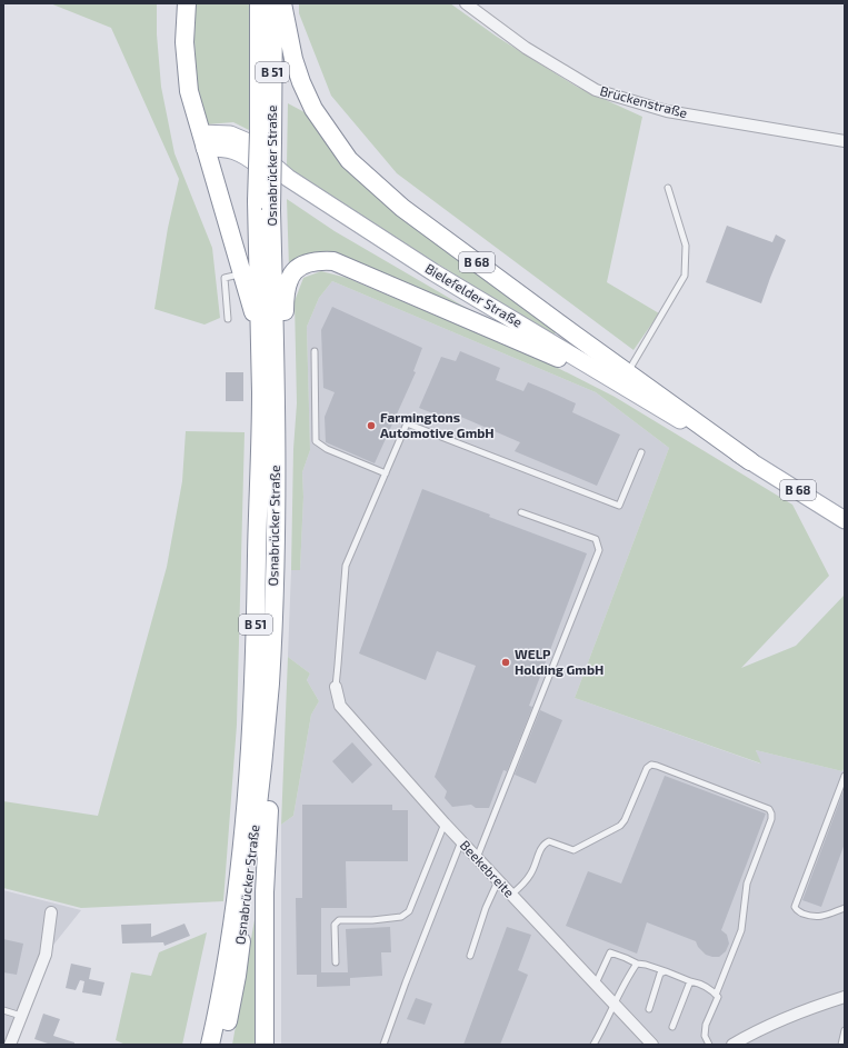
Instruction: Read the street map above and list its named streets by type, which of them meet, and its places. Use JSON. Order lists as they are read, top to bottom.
{
  "streets": {
    "highway": ["B 51", "Osnabrücker Straße", "B 68"],
    "main road": ["Bielefelder Straße"],
    "street": ["Brückenstraße", "Beekebreite"]
  },
  "crossings": [
    ["Osnabrücker Straße", "B 68"],
    ["B 68", "Bielefelder Straße"]
  ],
  "places": ["Farmingtons Automotive GmbH", "WELP Holding GmbH"]
}
